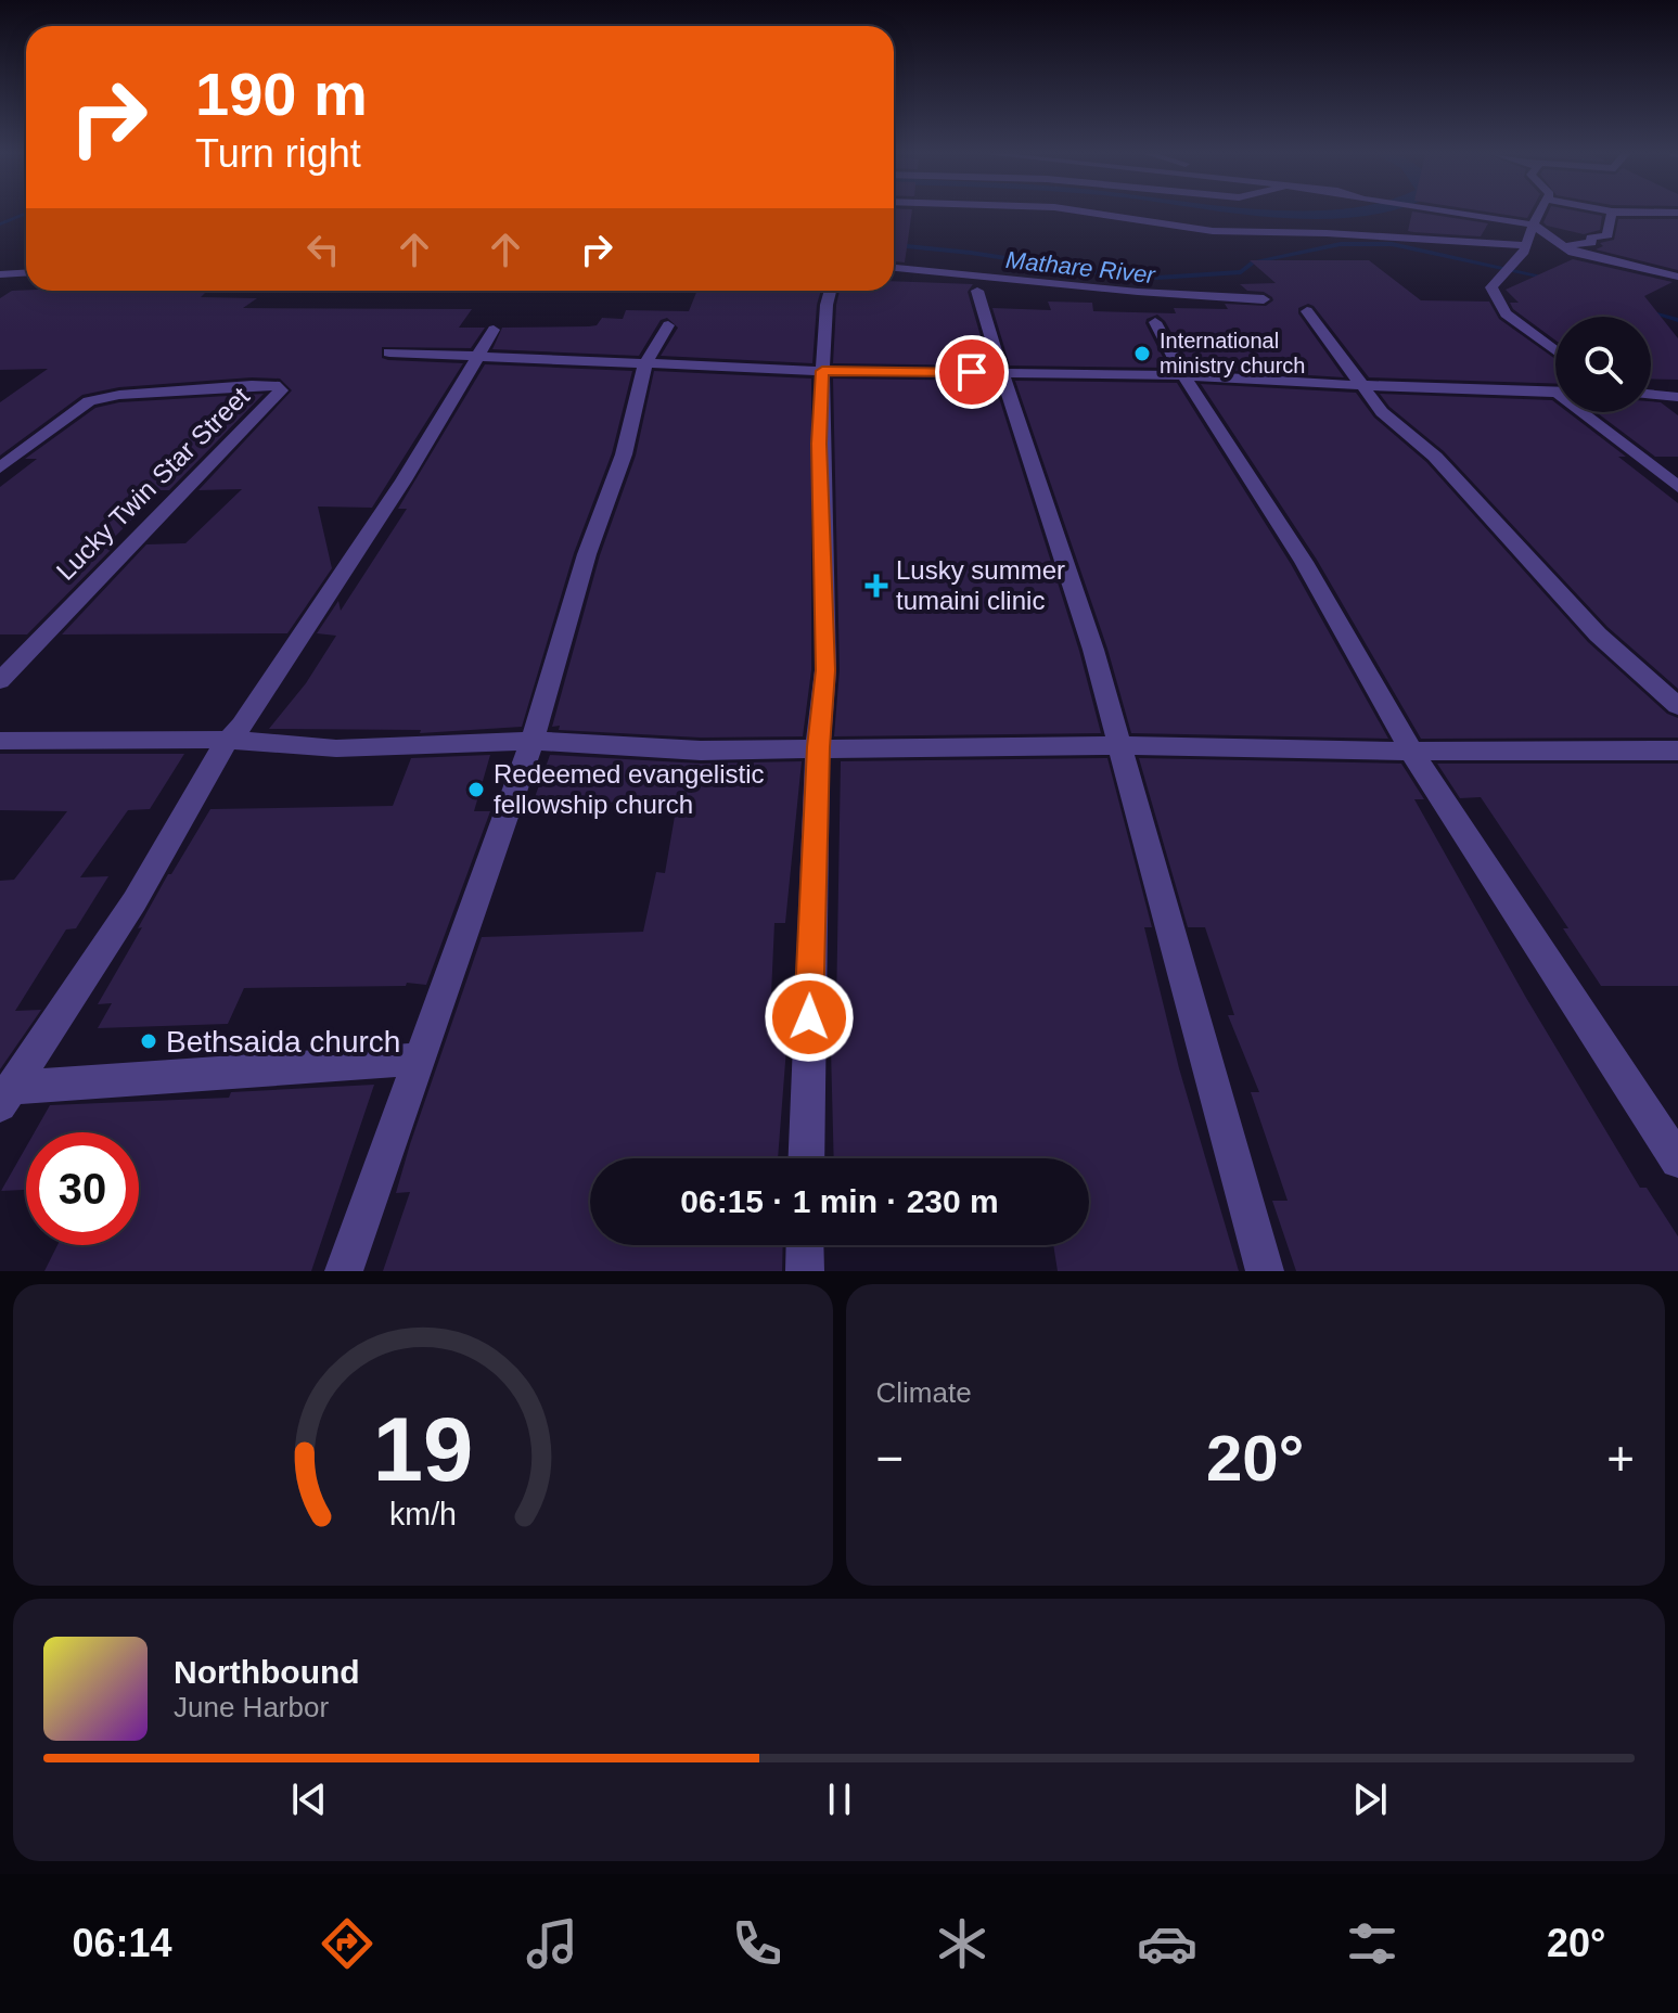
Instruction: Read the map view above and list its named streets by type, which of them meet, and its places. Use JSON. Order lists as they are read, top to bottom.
{
  "streets": {
    "street": ["Lucky Twin Star Street"]
  },
  "water": ["Mathare River"],
  "places": {
    "other": ["International ministry church", "Redeemed evangelistic fellowship church", "Bethsaida church"],
    "health": ["Lusky summer tumaini clinic"]
  },
  "page": {
    "turn": ["190 m", "Turn right"],
    "limit": "30",
    "trip": "06:15 · 1 min · 230 m",
    "tile": "Climate",
    "heat": ["−", "20°", "+"],
    "song": ["Northbound", "June Harbor"],
    "tabs": ["06:14", "20°"],
    "gauge": ["19", "km/h"]
  }
}
